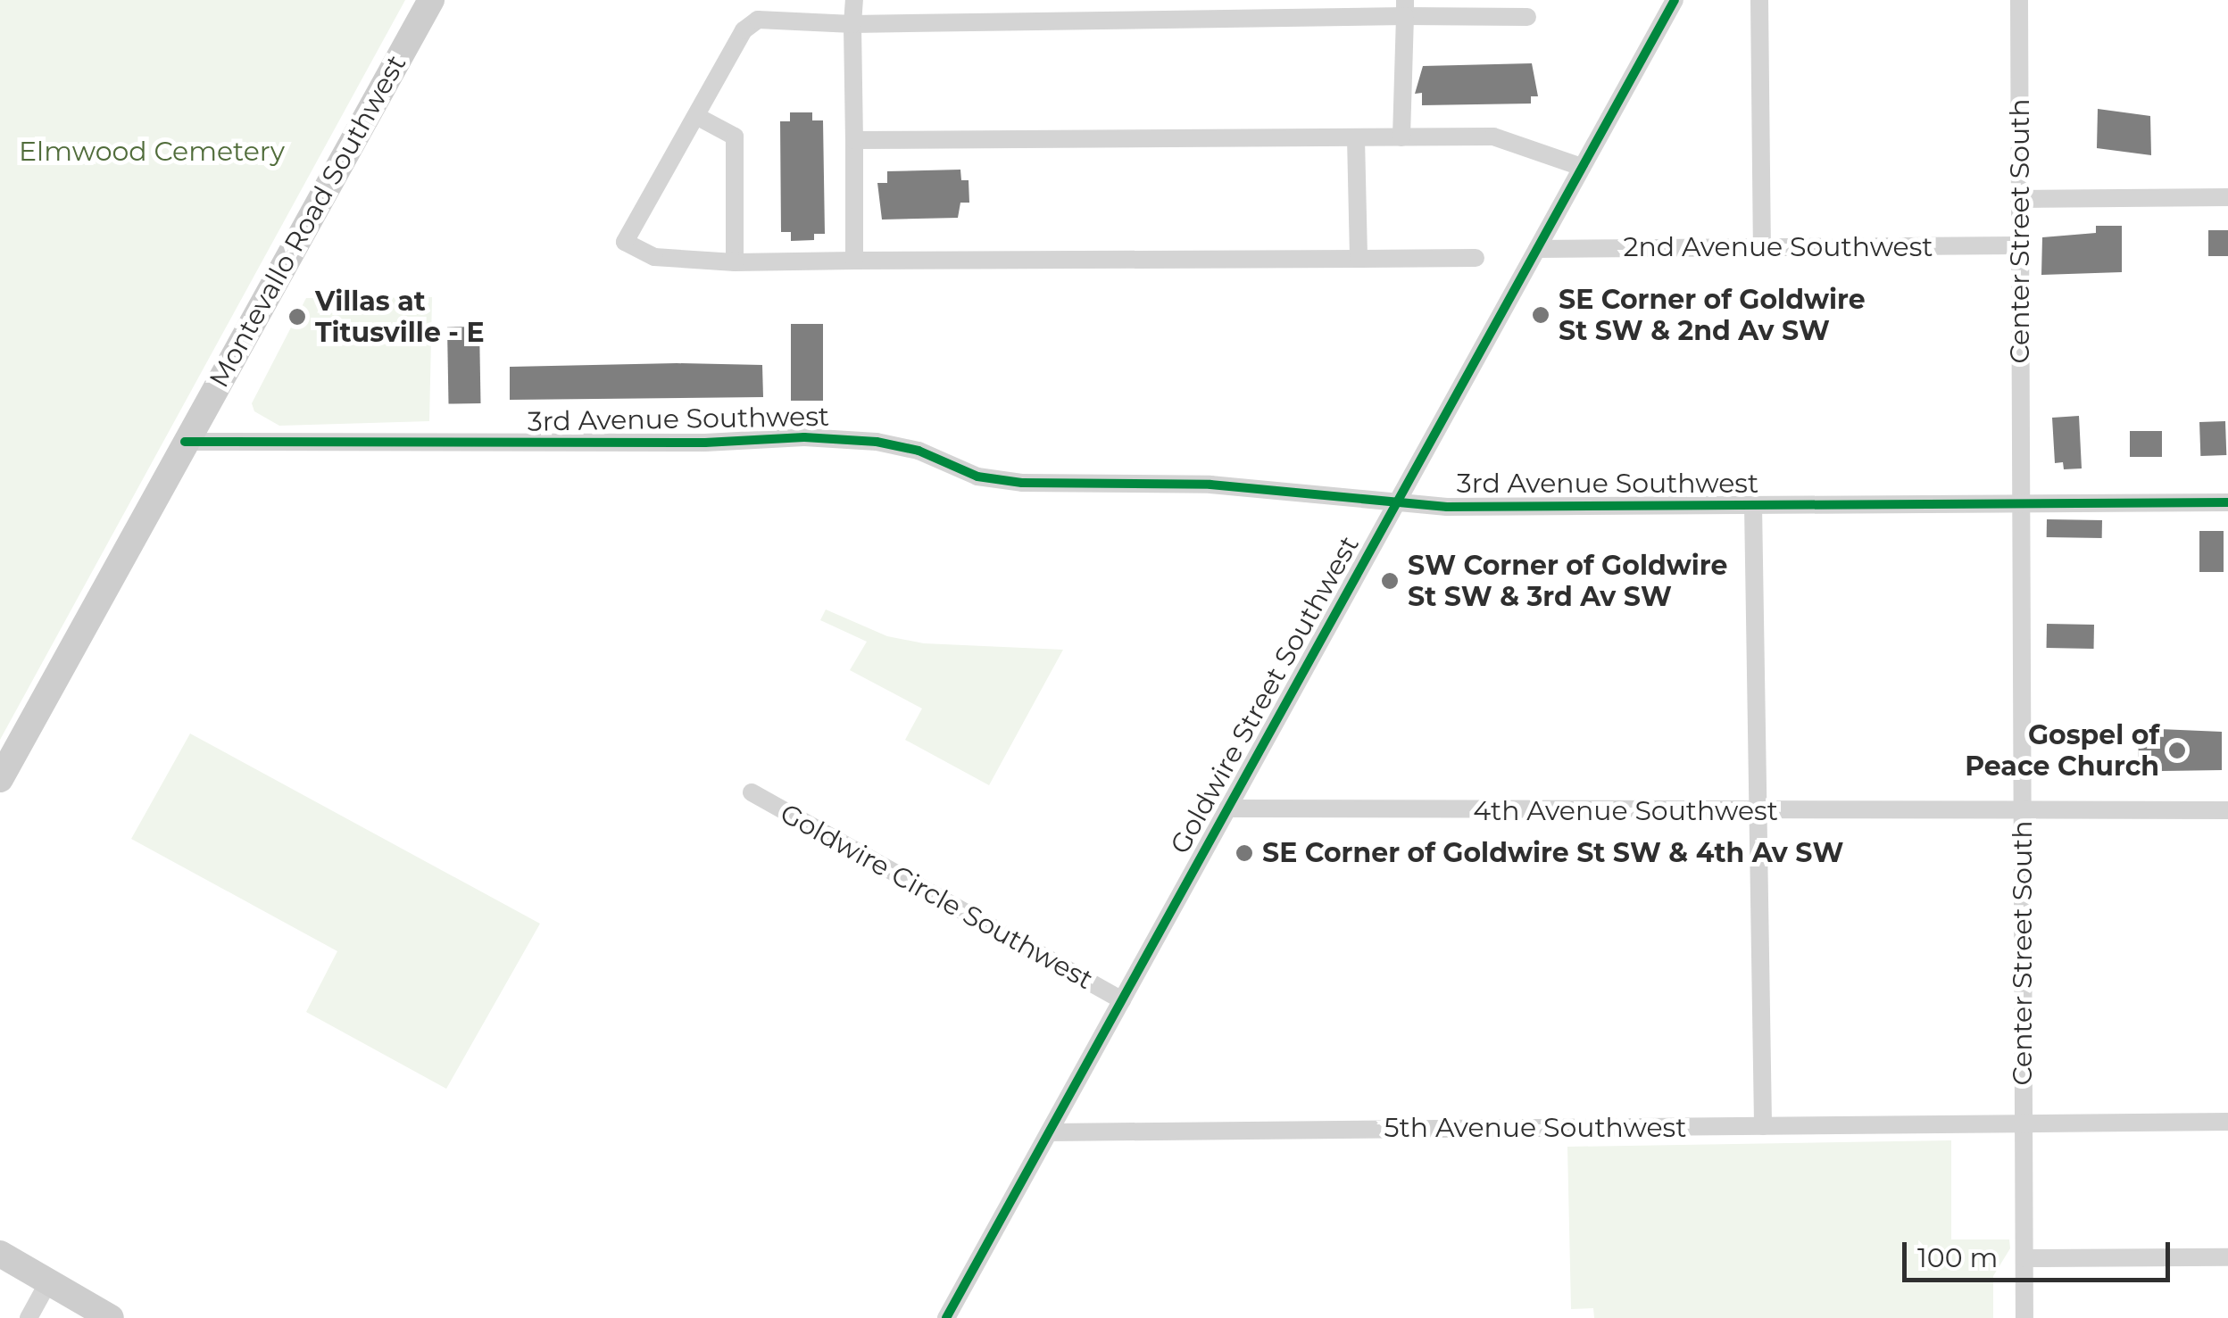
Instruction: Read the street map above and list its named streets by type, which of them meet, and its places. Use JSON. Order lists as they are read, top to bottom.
{
  "streets": {
    "main road": ["Montevallo Road Southwest"],
    "street": [
      "Center Street South",
      "2nd Avenue Southwest",
      "3rd Avenue Southwest",
      "Goldwire Street Southwest",
      "4th Avenue Southwest",
      "Goldwire Circle Southwest",
      "5th Avenue Southwest"
    ]
  },
  "crossings": [
    ["Montevallo Road Southwest", "3rd Avenue Southwest"],
    ["Center Street South", "2nd Avenue Southwest"],
    ["Center Street South", "3rd Avenue Southwest"],
    ["Center Street South", "4th Avenue Southwest"],
    ["Center Street South", "5th Avenue Southwest"],
    ["2nd Avenue Southwest", "Goldwire Street Southwest"],
    ["3rd Avenue Southwest", "Goldwire Street Southwest"],
    ["Goldwire Street Southwest", "4th Avenue Southwest"],
    ["Goldwire Street Southwest", "Goldwire Circle Southwest"],
    ["Goldwire Street Southwest", "5th Avenue Southwest"]
  ],
  "parks": ["Elmwood Cemetery"],
  "places": [
    "SE Corner of Goldwire St SW & 2nd Av SW",
    "Villas at Titusville - E",
    "SW Corner of Goldwire St SW & 3rd Av SW",
    "Gospel of Peace Church",
    "SE Corner of Goldwire St SW & 4th Av SW"
  ],
  "scale_bar": "100 m"
}
